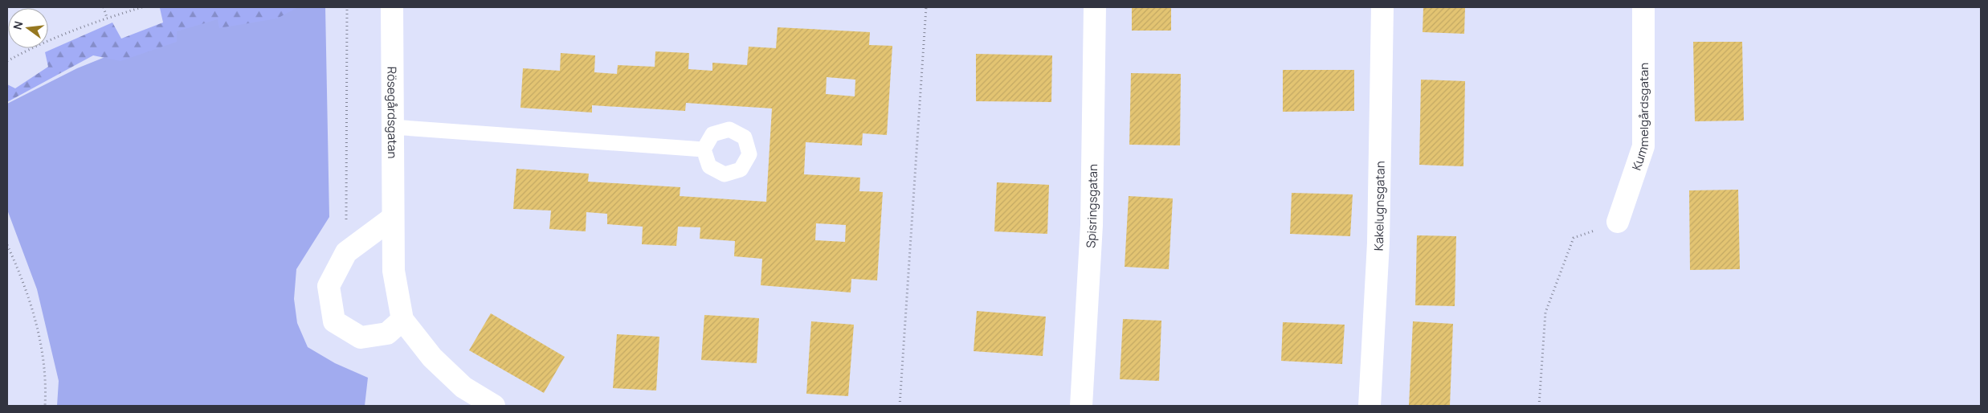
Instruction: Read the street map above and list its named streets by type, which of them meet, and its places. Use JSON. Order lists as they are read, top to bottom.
{
  "streets": {
    "street": [
      "Rösegårdsgatan",
      "Kummelgårdsgatan",
      "Spisringsgatan",
      "Kakelugnsgatan"
    ]
  },
  "north": "left"
}
